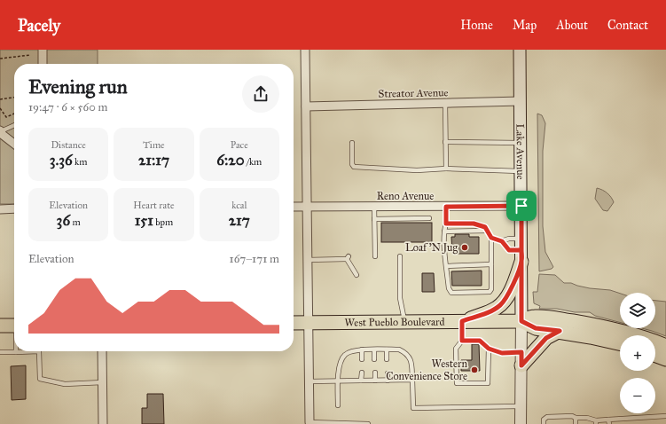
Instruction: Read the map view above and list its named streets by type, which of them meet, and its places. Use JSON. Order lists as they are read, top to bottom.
{
  "streets": {
    "main road": ["Lake Avenue", "West Pueblo Boulevard"],
    "street": ["Streator Avenue", "Reno Avenue"]
  },
  "crossings": [
    ["Streator Avenue", "Lake Avenue"],
    ["Lake Avenue", "Reno Avenue"],
    ["Lake Avenue", "West Pueblo Boulevard"]
  ],
  "places": ["Loaf 'N Jug", "Western Convenience Store"],
  "page": {
    "header": "Pacely",
    "nav": [
      "Home",
      "Map",
      "About",
      "Contact"
    ],
    "heading": ["Evening run", "19:47 · 6 × 560 m"],
    "stats": [
      ["Distance", "3.36 km"],
      ["Time", "21:17"],
      ["Pace", "6:20 /km"],
      ["Elevation", "36 m"],
      ["Heart rate", "151 bpm"],
      ["kcal", "217"]
    ],
    "chart": ["Elevation", "167–171 m"],
    "map_buttons": ["+", "−"]
  }
}
